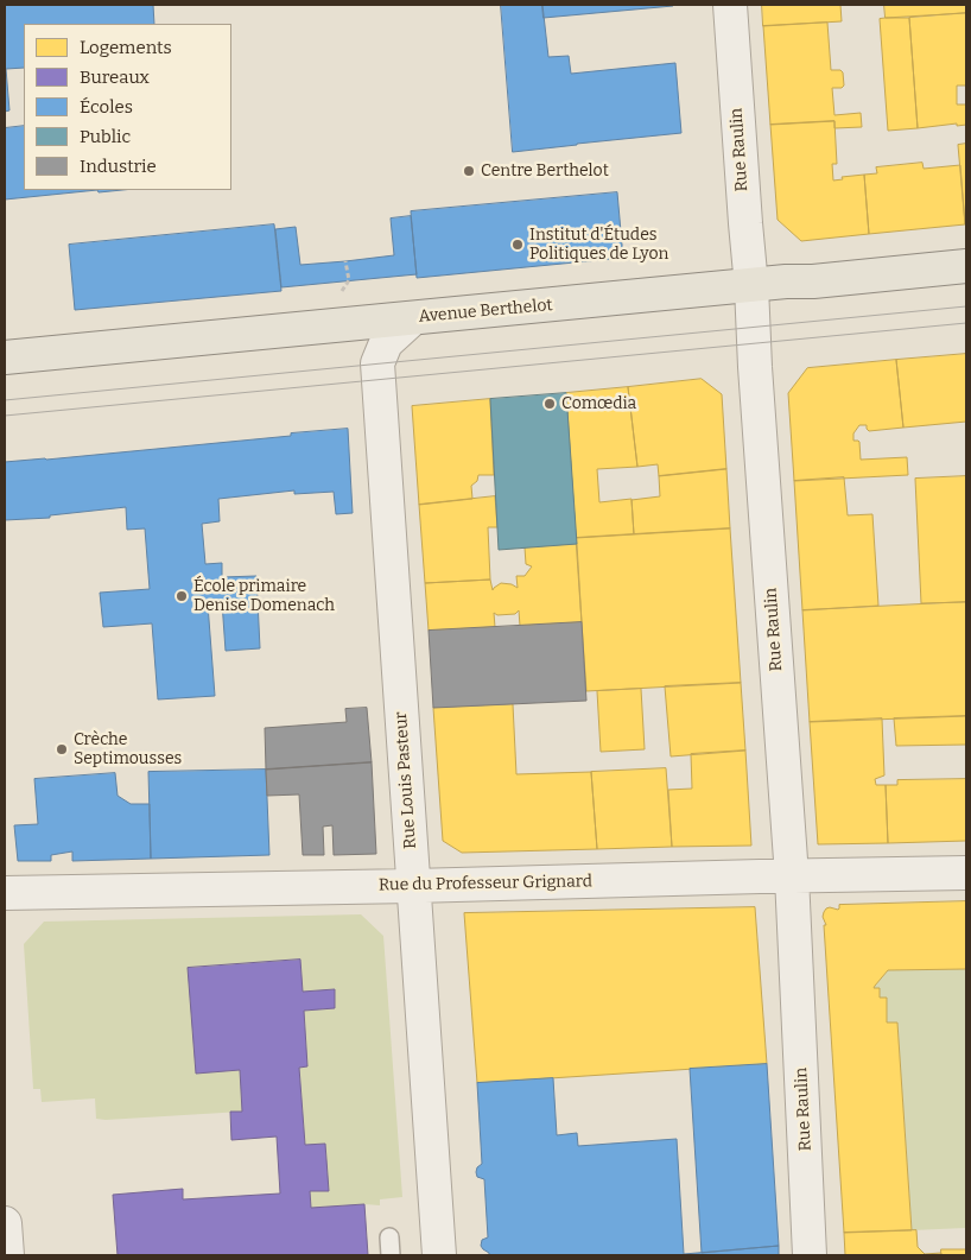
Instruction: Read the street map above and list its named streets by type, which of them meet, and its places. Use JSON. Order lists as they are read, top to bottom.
{
  "streets": {
    "main road": ["Avenue Berthelot"],
    "street": ["Rue Raulin", "Rue Louis Pasteur", "Rue du Professeur Grignard"]
  },
  "crossings": [
    ["Rue Raulin", "Avenue Berthelot"],
    ["Rue Raulin", "Rue du Professeur Grignard"],
    ["Avenue Berthelot", "Rue Louis Pasteur"],
    ["Rue Louis Pasteur", "Rue du Professeur Grignard"]
  ],
  "places": [
    "Centre Berthelot",
    "Institut d'Études Politiques de Lyon",
    "Comœdia",
    "École primaire Denise Domenach",
    "Crèche Septimousses"
  ],
  "legend": [
    "Logements",
    "Bureaux",
    "Écoles",
    "Public",
    "Industrie"
  ]
}
